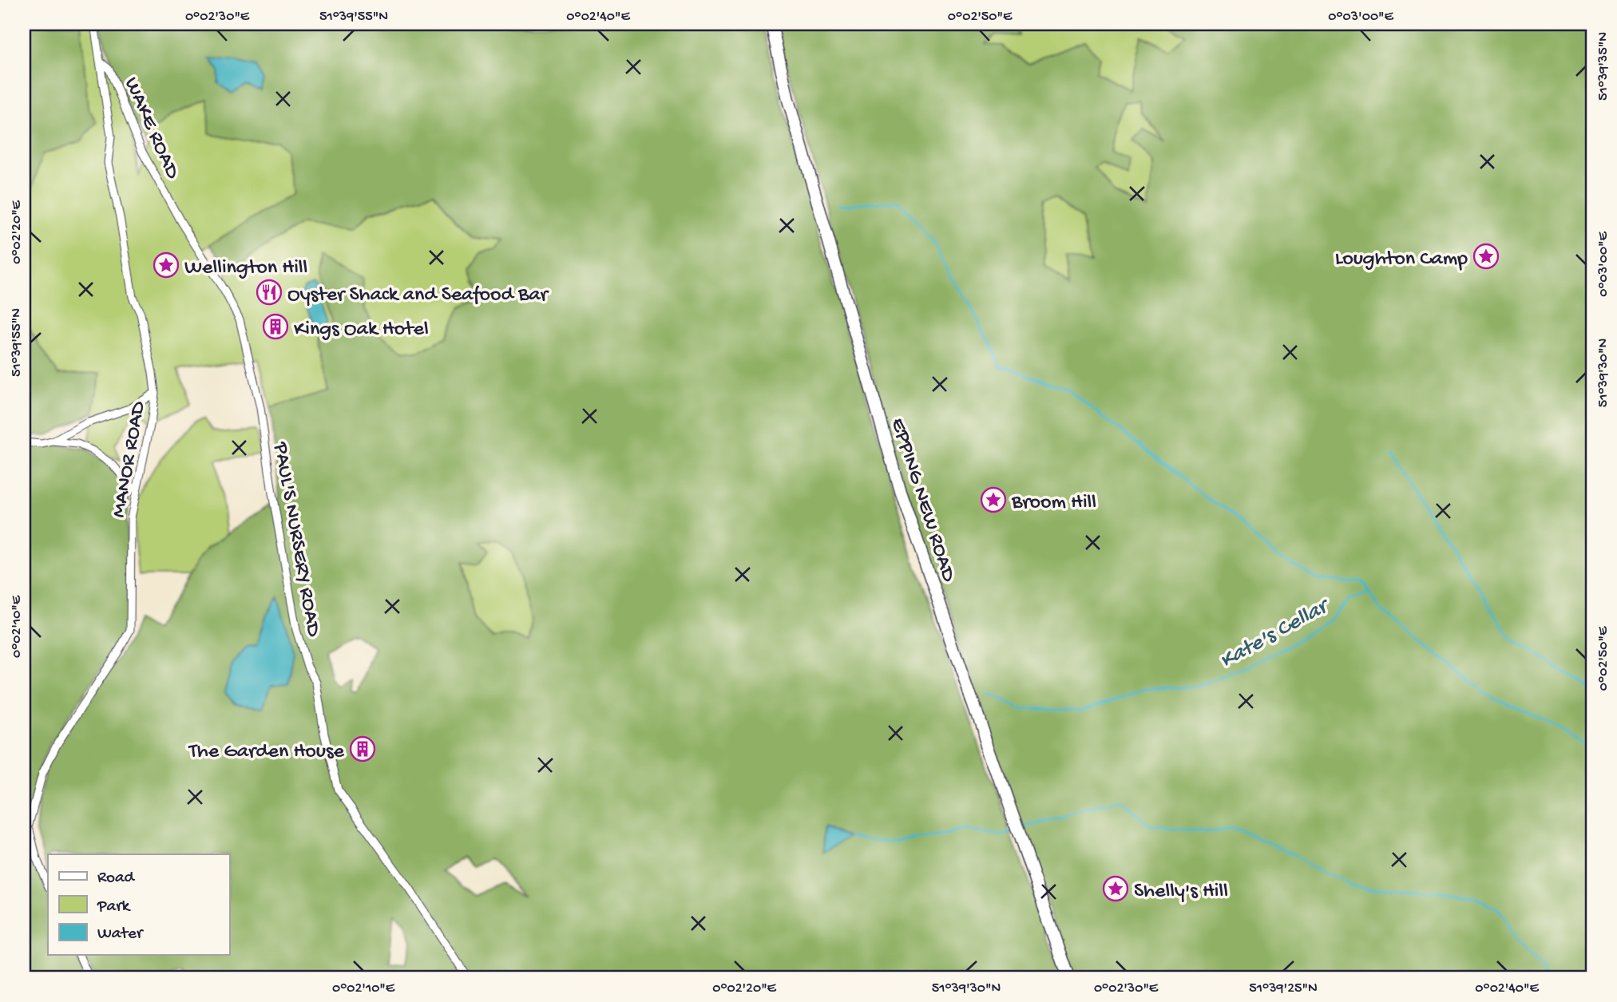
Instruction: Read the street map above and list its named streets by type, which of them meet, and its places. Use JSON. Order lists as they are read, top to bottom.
{
  "streets": {
    "main road": ["EPPING NEW ROAD"],
    "street": ["WAKE ROAD", "MANOR ROAD", "PAUL'S NURSERY ROAD"]
  },
  "crossings": [
    ["WAKE ROAD", "MANOR ROAD"],
    ["WAKE ROAD", "PAUL'S NURSERY ROAD"]
  ],
  "water": ["Kate's Cellar"],
  "places": {
    "place": [
      "Loughton Camp",
      "Wellington Hill",
      "Broom Hill",
      "Shelly's Hill"
    ],
    "restaurant": ["Oyster Shack and Seafood Bar"],
    "building": ["Kings Oak Hotel", "The Garden House"]
  },
  "legend": ["Road", "Park", "Water"],
  "coordinates": [
    "0°02'30\"E",
    "51°39'55\"N",
    "0°02'40\"E",
    "0°02'50\"E",
    "0°03'00\"E",
    "51°39'35\"N",
    "0°02'20\"E",
    "51°39'30\"N",
    "0°02'10\"E",
    "51°39'25\"N"
  ]
}
